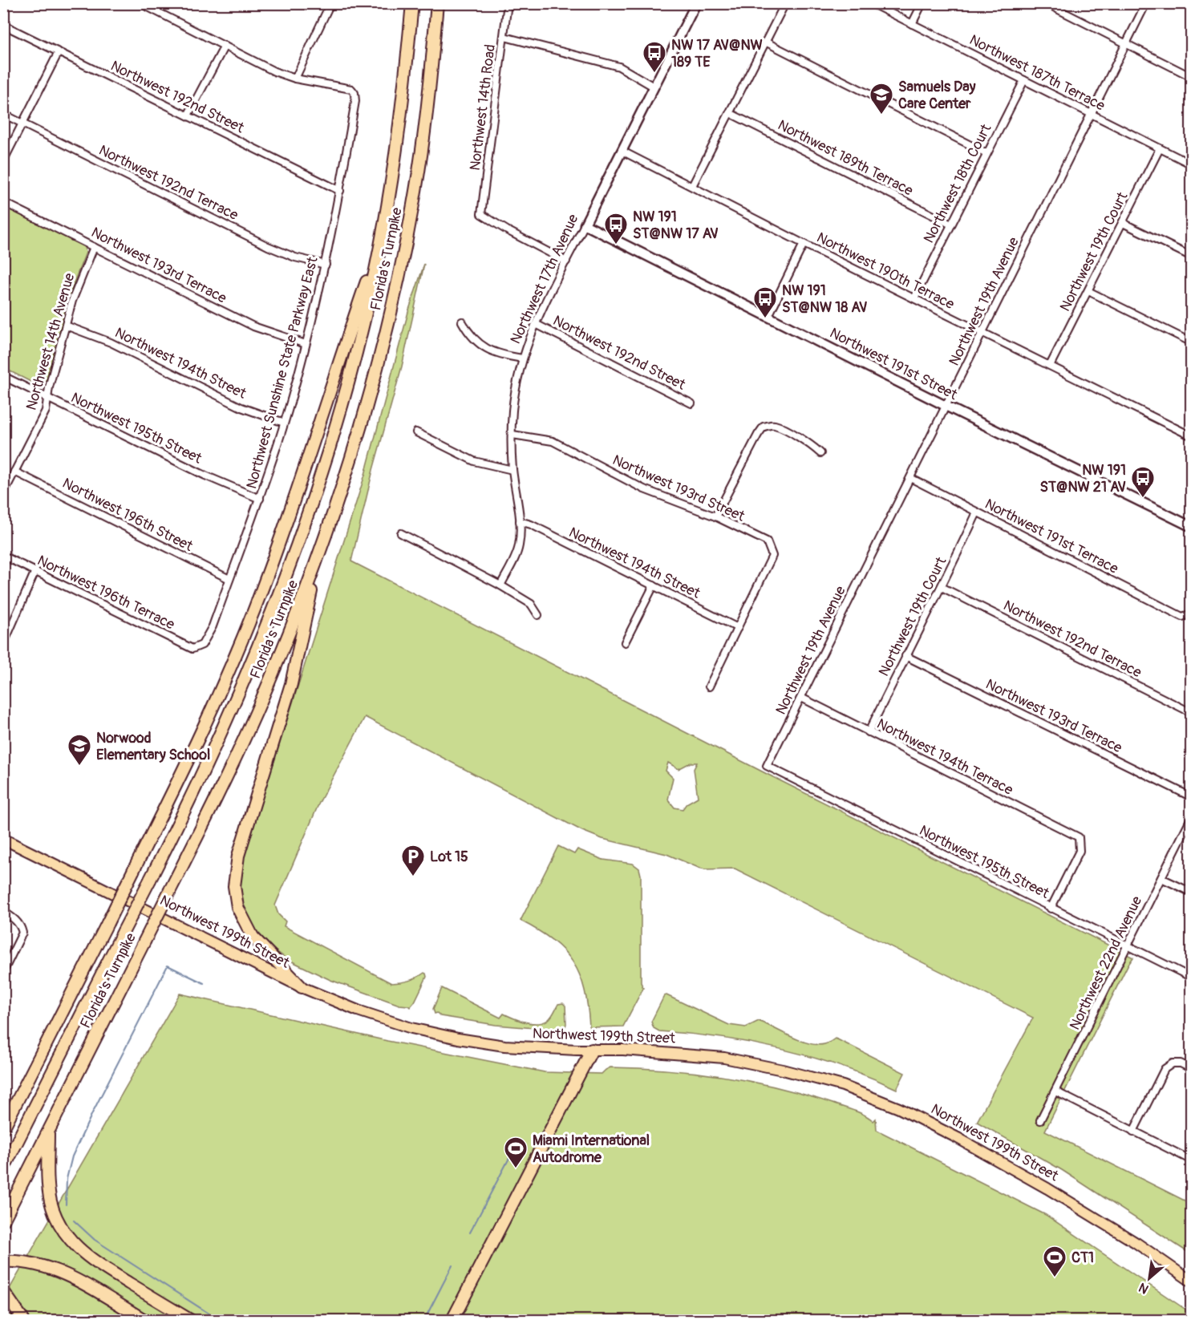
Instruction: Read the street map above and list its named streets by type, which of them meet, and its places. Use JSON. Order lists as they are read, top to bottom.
{
  "streets": {
    "highway": ["Florida's Turnpike"],
    "main road": ["Northwest 199th Street"],
    "street": [
      "Northwest 187th Terrace",
      "Northwest 192nd Street",
      "Northwest 14th Road",
      "Northwest 189th Terrace",
      "Northwest 192nd Terrace",
      "Northwest 18th Court",
      "Northwest 19th Court",
      "Northwest 193rd Terrace",
      "Northwest 190th Terrace",
      "Northwest 17th Avenue",
      "Northwest 19th Avenue",
      "Northwest 14th Avenue",
      "Northwest 194th Street",
      "Northwest 191st Street",
      "Northwest Sunshine State Parkway East",
      "Northwest 195th Street",
      "Northwest 193rd Street",
      "Northwest 196th Street",
      "Northwest 191st Terrace",
      "Northwest 196th Terrace",
      "Northwest 194th Terrace",
      "Northwest 22nd Avenue"
    ]
  },
  "crossings": [
    ["Northwest 187th Terrace", "Northwest 18th Court"],
    ["Northwest 187th Terrace", "Northwest 19th Court"],
    ["Northwest 187th Terrace", "Northwest 19th Avenue"],
    ["Northwest 192nd Street", "Northwest 17th Avenue"],
    ["Northwest 192nd Street", "Northwest Sunshine State Parkway East"],
    ["Northwest 14th Road", "Northwest 17th Avenue"],
    ["Northwest 189th Terrace", "Northwest 18th Court"],
    ["Northwest 192nd Terrace", "Northwest 19th Court"],
    ["Northwest 192nd Terrace", "Northwest Sunshine State Parkway East"],
    ["Northwest 18th Court", "Northwest 190th Terrace"],
    ["Northwest 19th Court", "Northwest 193rd Terrace"],
    ["Northwest 19th Court", "Northwest 190th Terrace"],
    ["Northwest 19th Court", "Northwest 191st Terrace"],
    ["Northwest 19th Court", "Northwest 194th Terrace"],
    ["Northwest 193rd Terrace", "Northwest 14th Avenue"],
    ["Northwest 193rd Terrace", "Northwest Sunshine State Parkway East"],
    ["Northwest 190th Terrace", "Northwest 17th Avenue"],
    ["Northwest 190th Terrace", "Northwest 19th Avenue"],
    ["Northwest 17th Avenue", "Northwest 194th Street"],
    ["Northwest 17th Avenue", "Northwest 191st Street"],
    ["Northwest 17th Avenue", "Northwest 193rd Street"],
    ["Northwest 19th Avenue", "Northwest 191st Street"],
    ["Northwest 19th Avenue", "Northwest 195th Street"],
    ["Northwest 19th Avenue", "Northwest 191st Terrace"],
    ["Northwest 19th Avenue", "Northwest 194th Terrace"],
    ["Northwest 14th Avenue", "Northwest 194th Street"],
    ["Northwest 14th Avenue", "Northwest 195th Street"],
    ["Northwest 14th Avenue", "Northwest 196th Street"],
    ["Northwest 194th Street", "Northwest Sunshine State Parkway East"],
    ["Northwest 194th Street", "Northwest 193rd Street"],
    ["Northwest Sunshine State Parkway East", "Northwest 195th Street"],
    ["Northwest Sunshine State Parkway East", "Northwest 196th Street"],
    ["Northwest Sunshine State Parkway East", "Northwest 196th Terrace"],
    ["Northwest 195th Street", "Northwest 194th Terrace"],
    ["Northwest 195th Street", "Northwest 22nd Avenue"]
  ],
  "places": {
    "bus stop": [
      "NW 17 AV@NW 189 TE",
      "NW 191 ST@NW 17 AV",
      "NW 191 ST@NW 18 AV",
      "NW 191 ST@NW 21 AV"
    ],
    "school or university": ["Samuels Day Care Center", "Norwood Elementary School"],
    "parking": ["Lot 15"],
    "sports": ["Miami International Autodrome", "CT1"]
  },
  "north": "bottom left"
}
